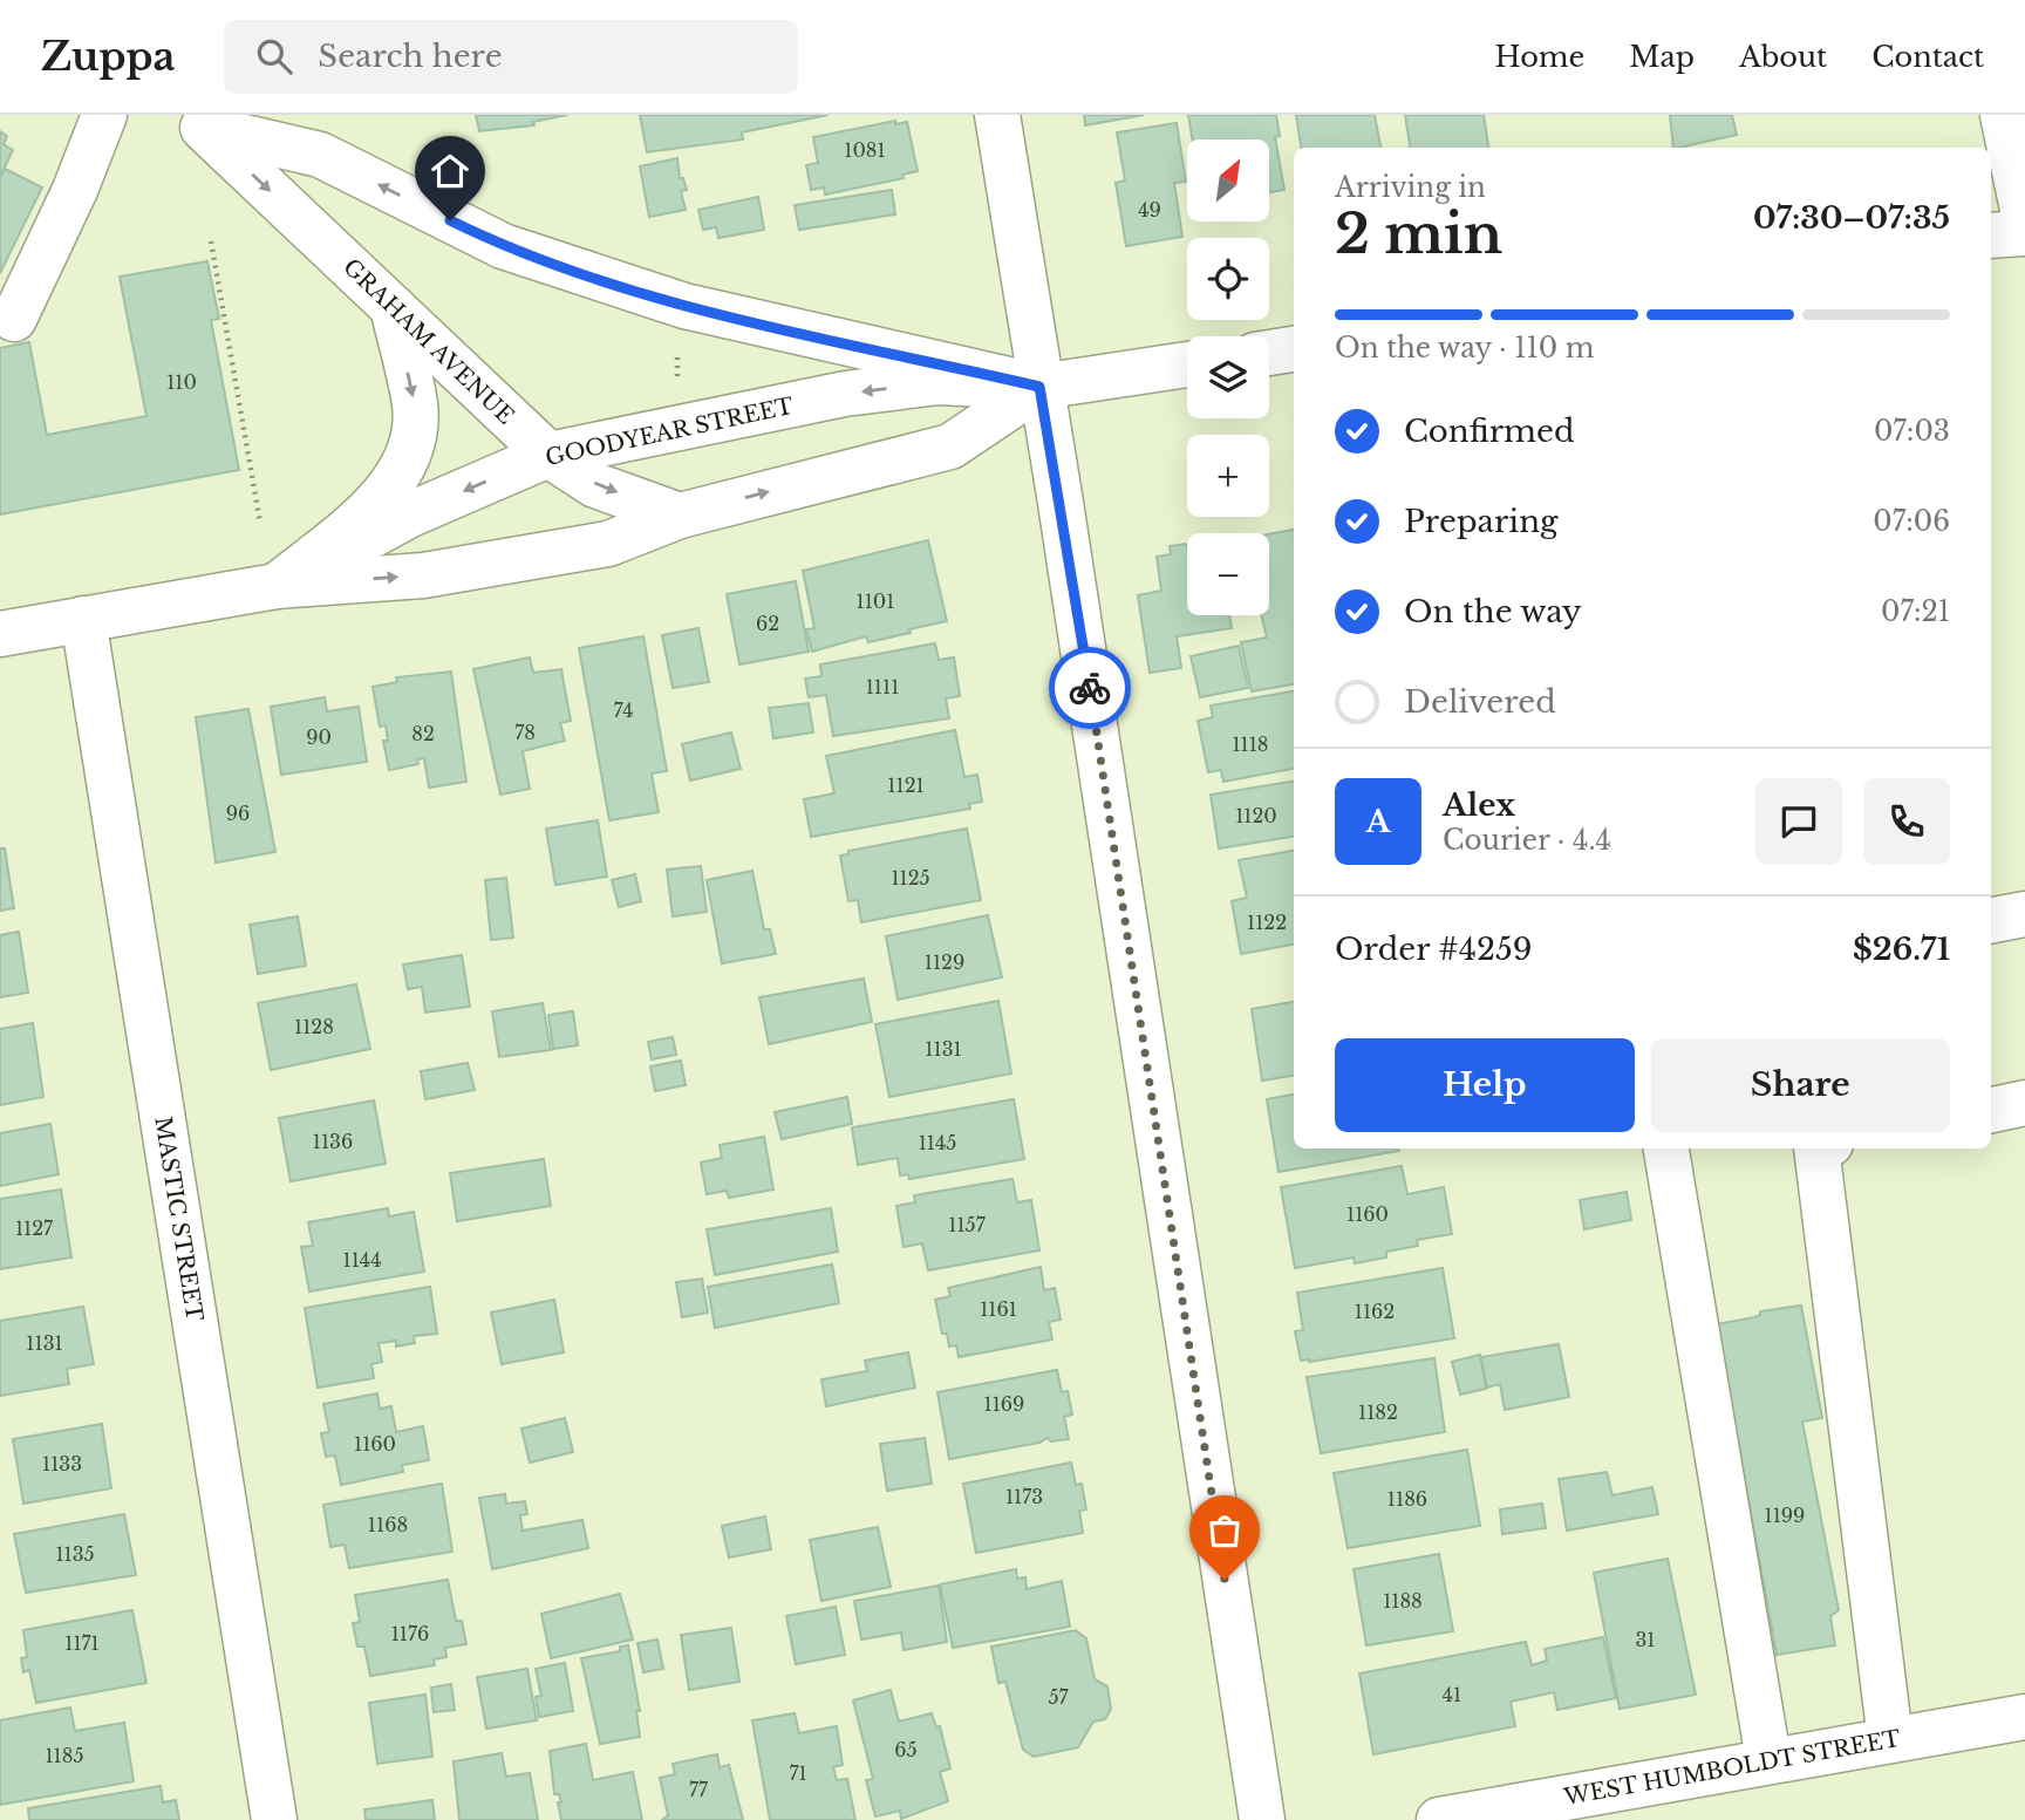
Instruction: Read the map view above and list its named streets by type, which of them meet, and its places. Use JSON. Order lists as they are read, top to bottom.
{
  "streets": {
    "street": [
      "GRAHAM AVENUE",
      "GOODYEAR STREET",
      "MASTIC STREET",
      "WEST HUMBOLDT STREET"
    ]
  },
  "crossings": [
    ["GRAHAM AVENUE", "GOODYEAR STREET"],
    ["GOODYEAR STREET", "MASTIC STREET"]
  ],
  "house_numbers": [
    "1081",
    "49",
    "110",
    "1101",
    "62",
    "1111",
    "74",
    "78",
    "82",
    "90",
    "1118",
    "1121",
    "96",
    "1120",
    "1125",
    "1122",
    "1129",
    "1128",
    "1131",
    "1136",
    "1145",
    "1160",
    "1157",
    "1127",
    "1144",
    "1161",
    "1162",
    "1131",
    "1169",
    "1182",
    "1160",
    "1133",
    "1173",
    "1186",
    "1199",
    "1168",
    "1135",
    "1188",
    "1176",
    "31",
    "1171",
    "41",
    "57",
    "65",
    "1185",
    "71",
    "77"
  ],
  "north": "top right",
  "page": {
    "header": "Zuppa",
    "search": "Search here",
    "nav": [
      "Home",
      "Map",
      "About",
      "Contact"
    ],
    "map_buttons": ["+", "−"],
    "heading": ["2 min", "Arriving in", "07:30–07:35"],
    "panel": [
      "Alex",
      "Courier · 4.4",
      "Order #4259",
      "$26.71"
    ],
    "bar": "On the way · 110 m",
    "list": [
      ["Confirmed", "07:03"],
      ["Preparing", "07:06"],
      ["On the way", "07:21"],
      "Delivered"
    ],
    "round": "A",
    "buttons": ["Help", "Share"]
  }
}
